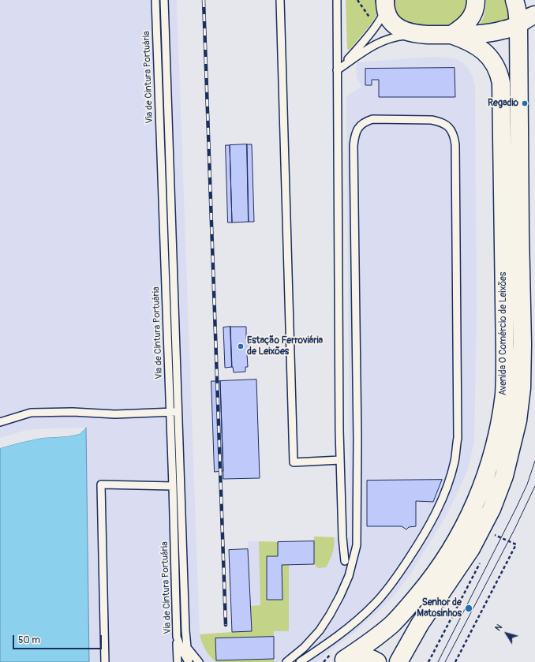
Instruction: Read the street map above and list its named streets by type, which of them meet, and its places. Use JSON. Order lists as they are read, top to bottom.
{
  "streets": {
    "main road": ["Avenida O Comércio de Leixões"],
    "lane": ["Via de Cintura Portuária"]
  },
  "places": ["Regadio", "Estação Ferroviária de Leixões", "Senhor de Matosinhos"],
  "scale_bar": "50 m",
  "north": "top left"
}
